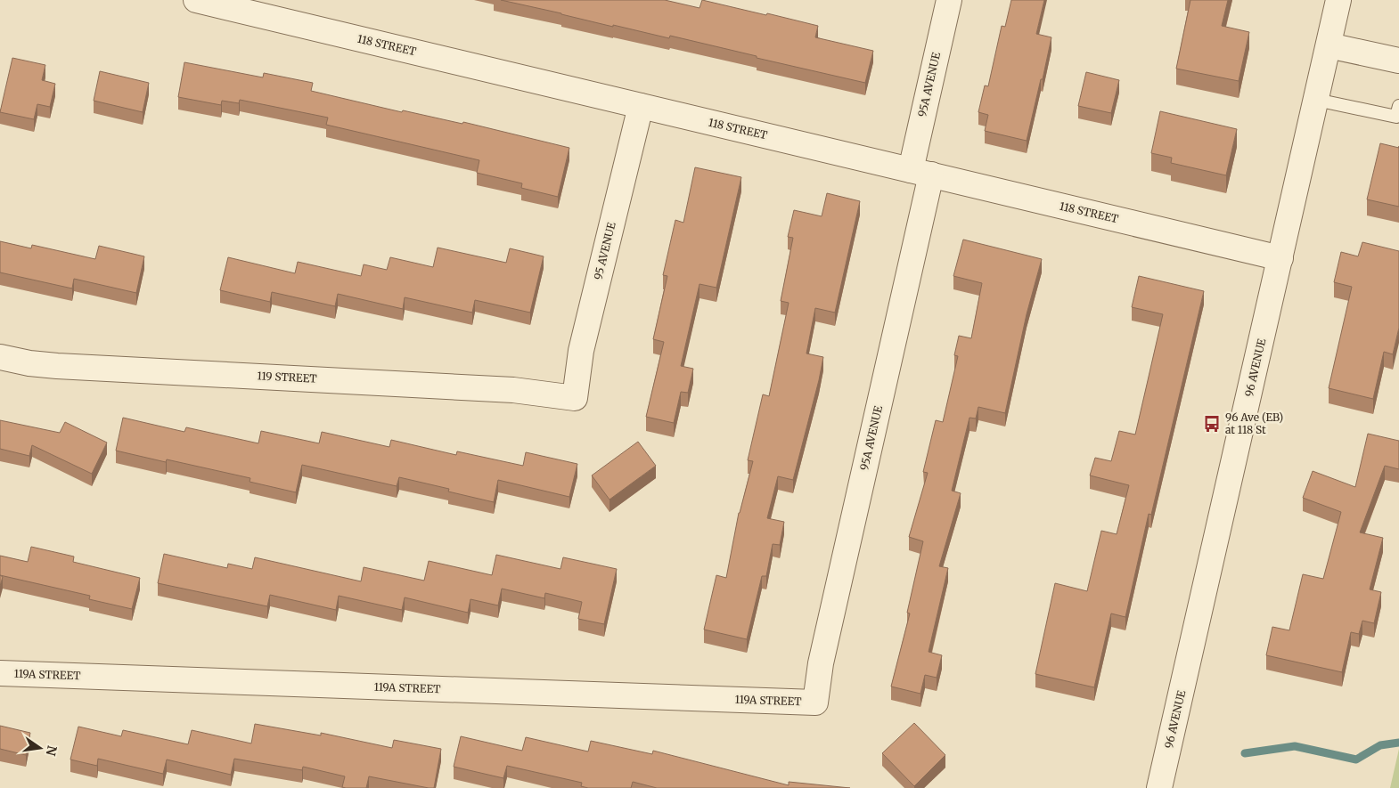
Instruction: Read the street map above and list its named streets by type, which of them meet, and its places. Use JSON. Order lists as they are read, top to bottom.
{
  "streets": {
    "street": [
      "118 STREET",
      "95A AVENUE",
      "95 AVENUE",
      "96 AVENUE",
      "119 STREET",
      "119A STREET"
    ]
  },
  "crossings": [
    ["118 STREET", "95A AVENUE"],
    ["118 STREET", "95 AVENUE"],
    ["118 STREET", "96 AVENUE"],
    ["95A AVENUE", "119A STREET"],
    ["95 AVENUE", "119 STREET"]
  ],
  "places": {
    "bus stop": ["96 Ave (EB) at 118 St"]
  },
  "north": "right"
}
